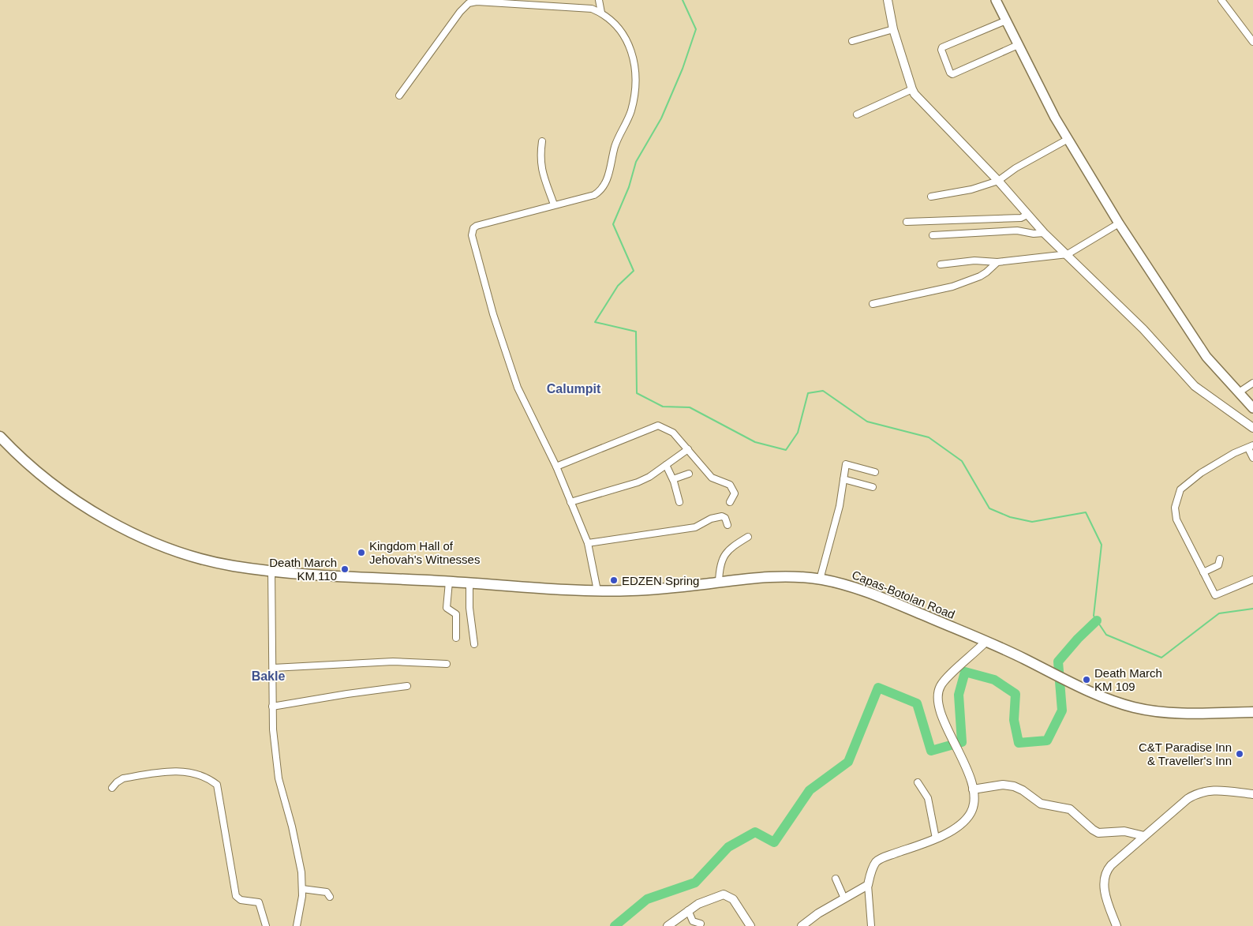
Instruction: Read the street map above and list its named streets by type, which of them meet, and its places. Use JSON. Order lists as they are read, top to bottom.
{
  "streets": {
    "main road": ["Capas-Botolan Road"]
  },
  "districts": ["Calumpit", "Bakle"],
  "places": [
    "Kingdom Hall of Jehovah's Witnesses",
    "Death March KM 110",
    "EDZEN Spring",
    "Death March KM 109",
    "C&T Paradise Inn & Traveller's Inn"
  ]
}
